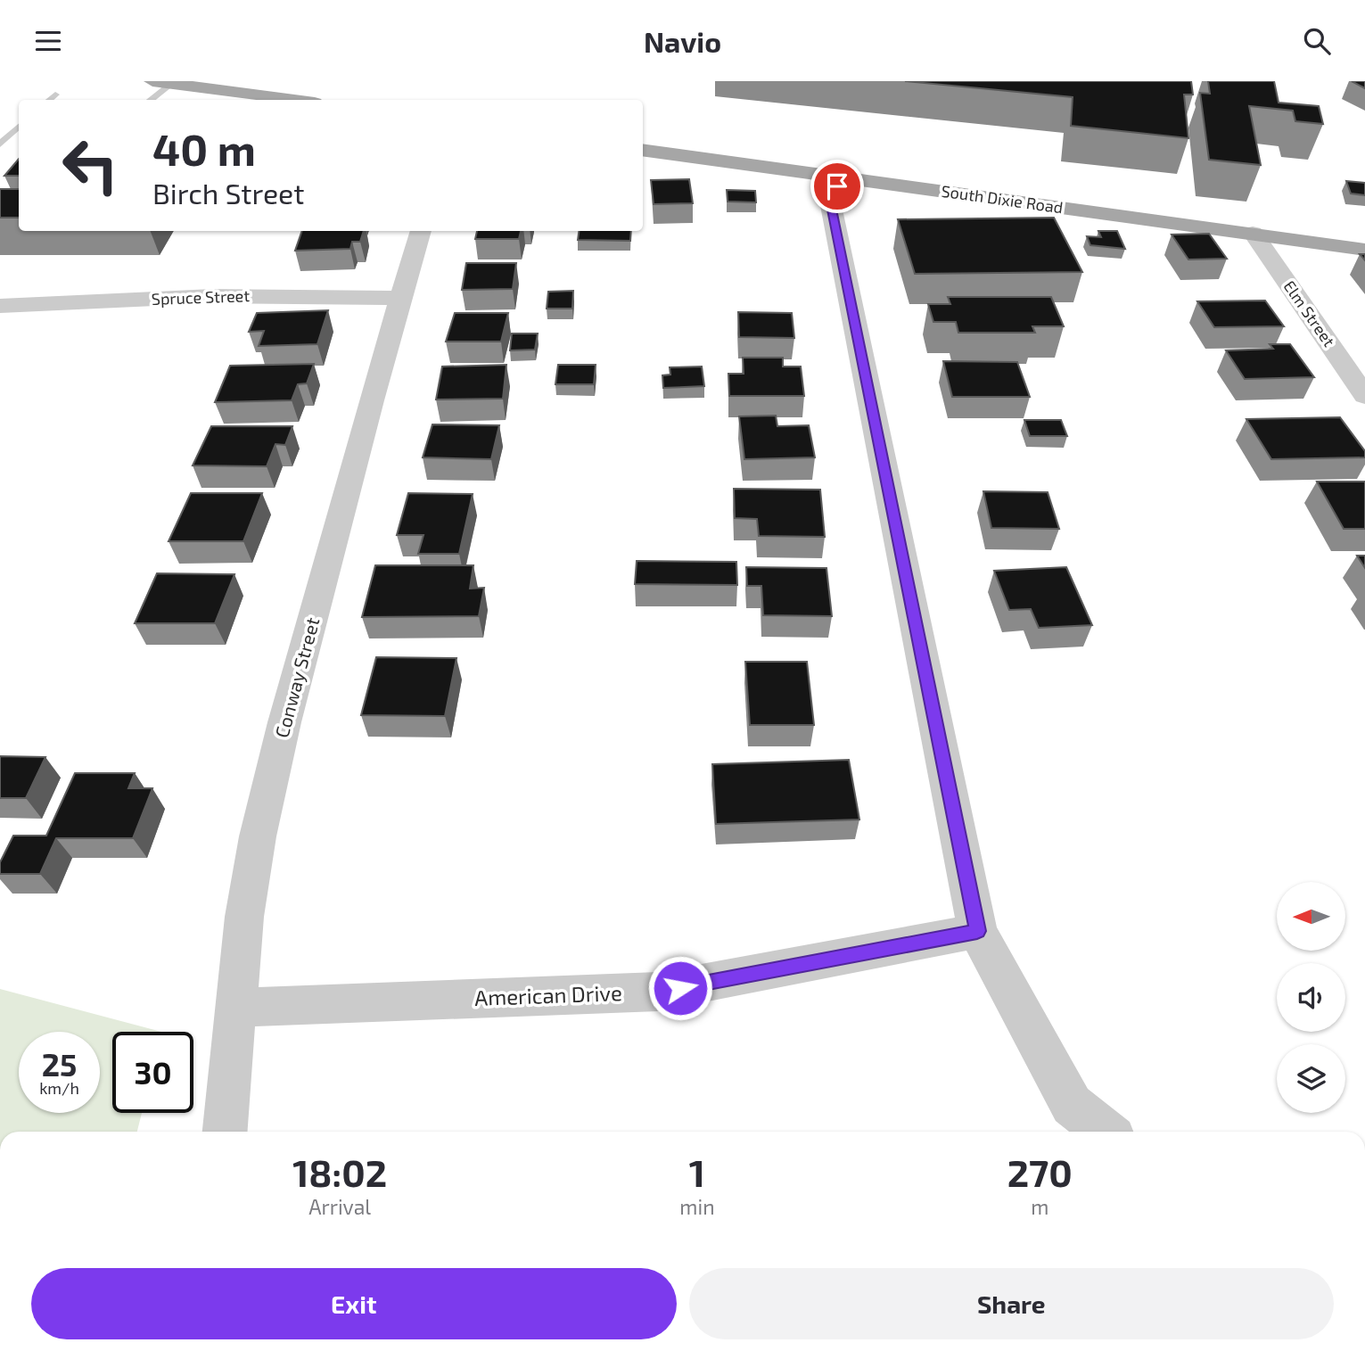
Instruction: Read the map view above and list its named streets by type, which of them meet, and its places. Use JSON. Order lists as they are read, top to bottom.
{
  "streets": {
    "main road": ["South Dixie Road"],
    "street": [
      "Spruce Street",
      "Elm Street",
      "Conway Street",
      "American Drive"
    ]
  },
  "crossings": [
    ["South Dixie Road", "Elm Street"],
    ["Spruce Street", "Conway Street"],
    ["Conway Street", "American Drive"]
  ],
  "north": "left",
  "page": {
    "header": "Navio",
    "turn": ["40 m", "Birch Street"],
    "speed": "25 km/h",
    "limit": "30",
    "eta": [
      "18:02",
      "Arrival",
      "1",
      "min",
      "270",
      "m"
    ],
    "buttons": ["Exit", "Share"]
  }
}
